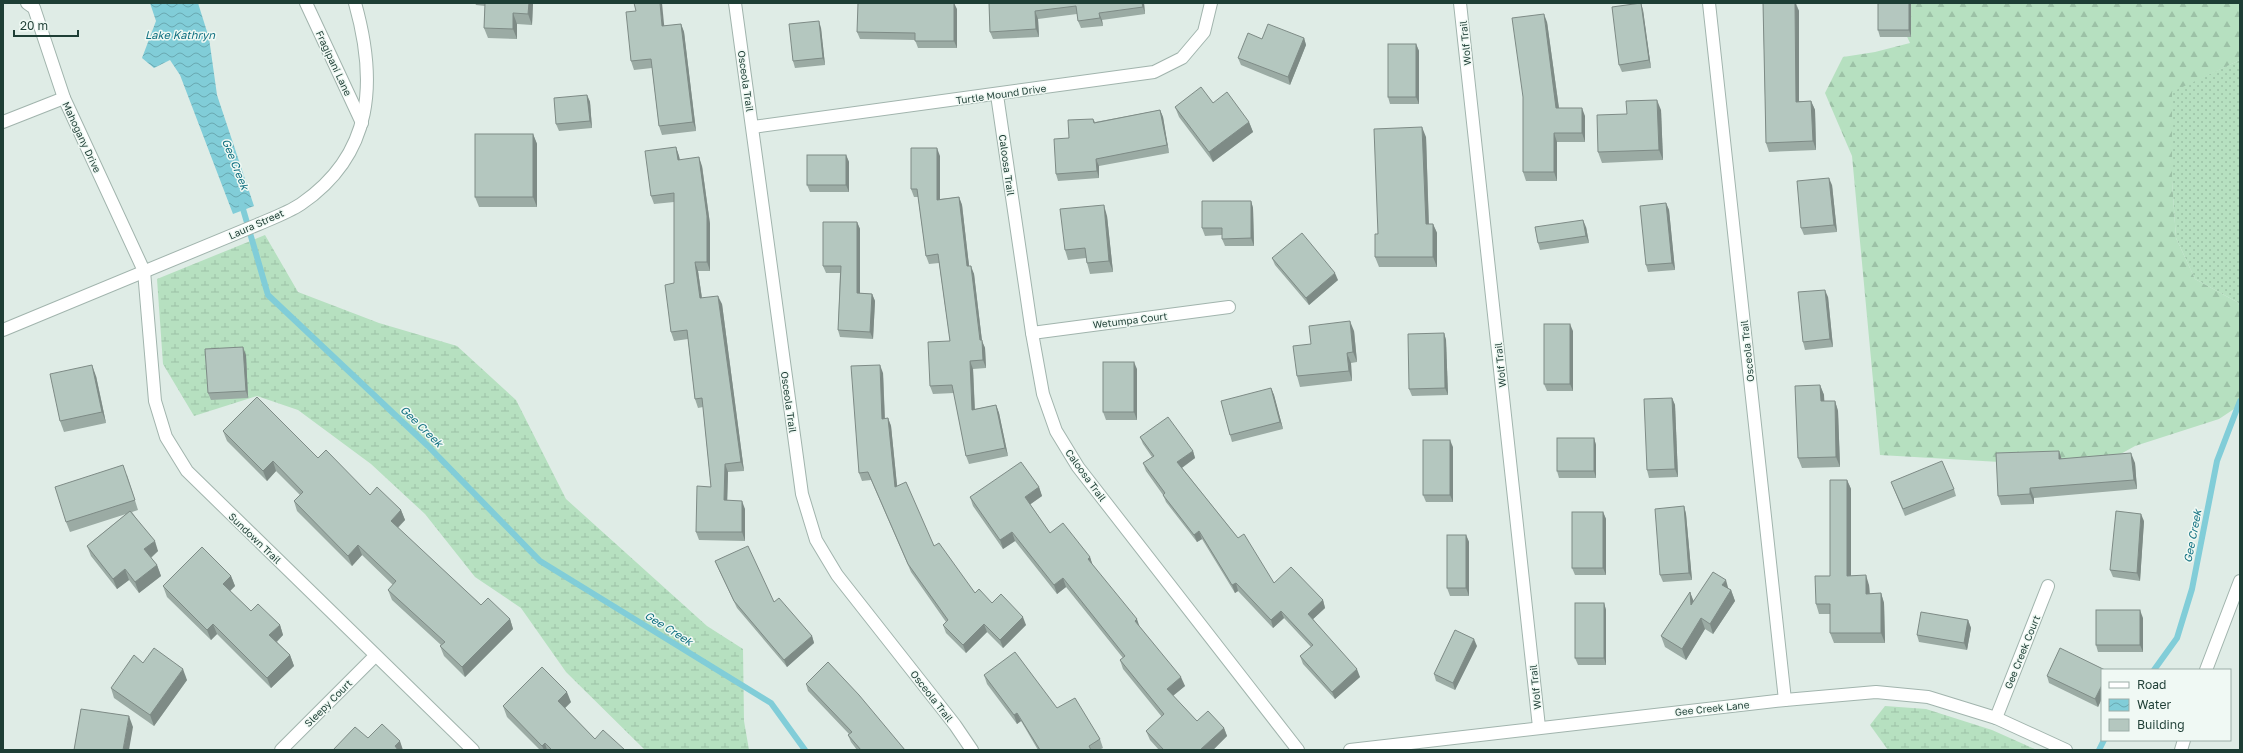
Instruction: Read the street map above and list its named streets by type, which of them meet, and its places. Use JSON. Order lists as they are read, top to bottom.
{
  "streets": {
    "street": [
      "Wolf Trail",
      "Fragipani Lane",
      "Osceola Trail",
      "Turtle Mound Drive",
      "Mahogany Drive",
      "Caloosa Trail",
      "Laura Street",
      "Wetumpa Court",
      "Sundown Trail",
      "Gee Creek Court",
      "Sleepy Court",
      "Gee Creek Lane"
    ]
  },
  "crossings": [
    ["Wolf Trail", "Gee Creek Lane"],
    ["Fragipani Lane", "Laura Street"],
    ["Osceola Trail", "Turtle Mound Drive"],
    ["Osceola Trail", "Gee Creek Lane"],
    ["Turtle Mound Drive", "Caloosa Trail"],
    ["Mahogany Drive", "Laura Street"],
    ["Mahogany Drive", "Sundown Trail"],
    ["Caloosa Trail", "Wetumpa Court"],
    ["Laura Street", "Sundown Trail"],
    ["Sundown Trail", "Sleepy Court"],
    ["Gee Creek Court", "Gee Creek Lane"]
  ],
  "water": ["Lake Kathryn", "Gee Creek"],
  "legend": ["Road", "Water", "Building"],
  "scale_bar": "20 m"
}
